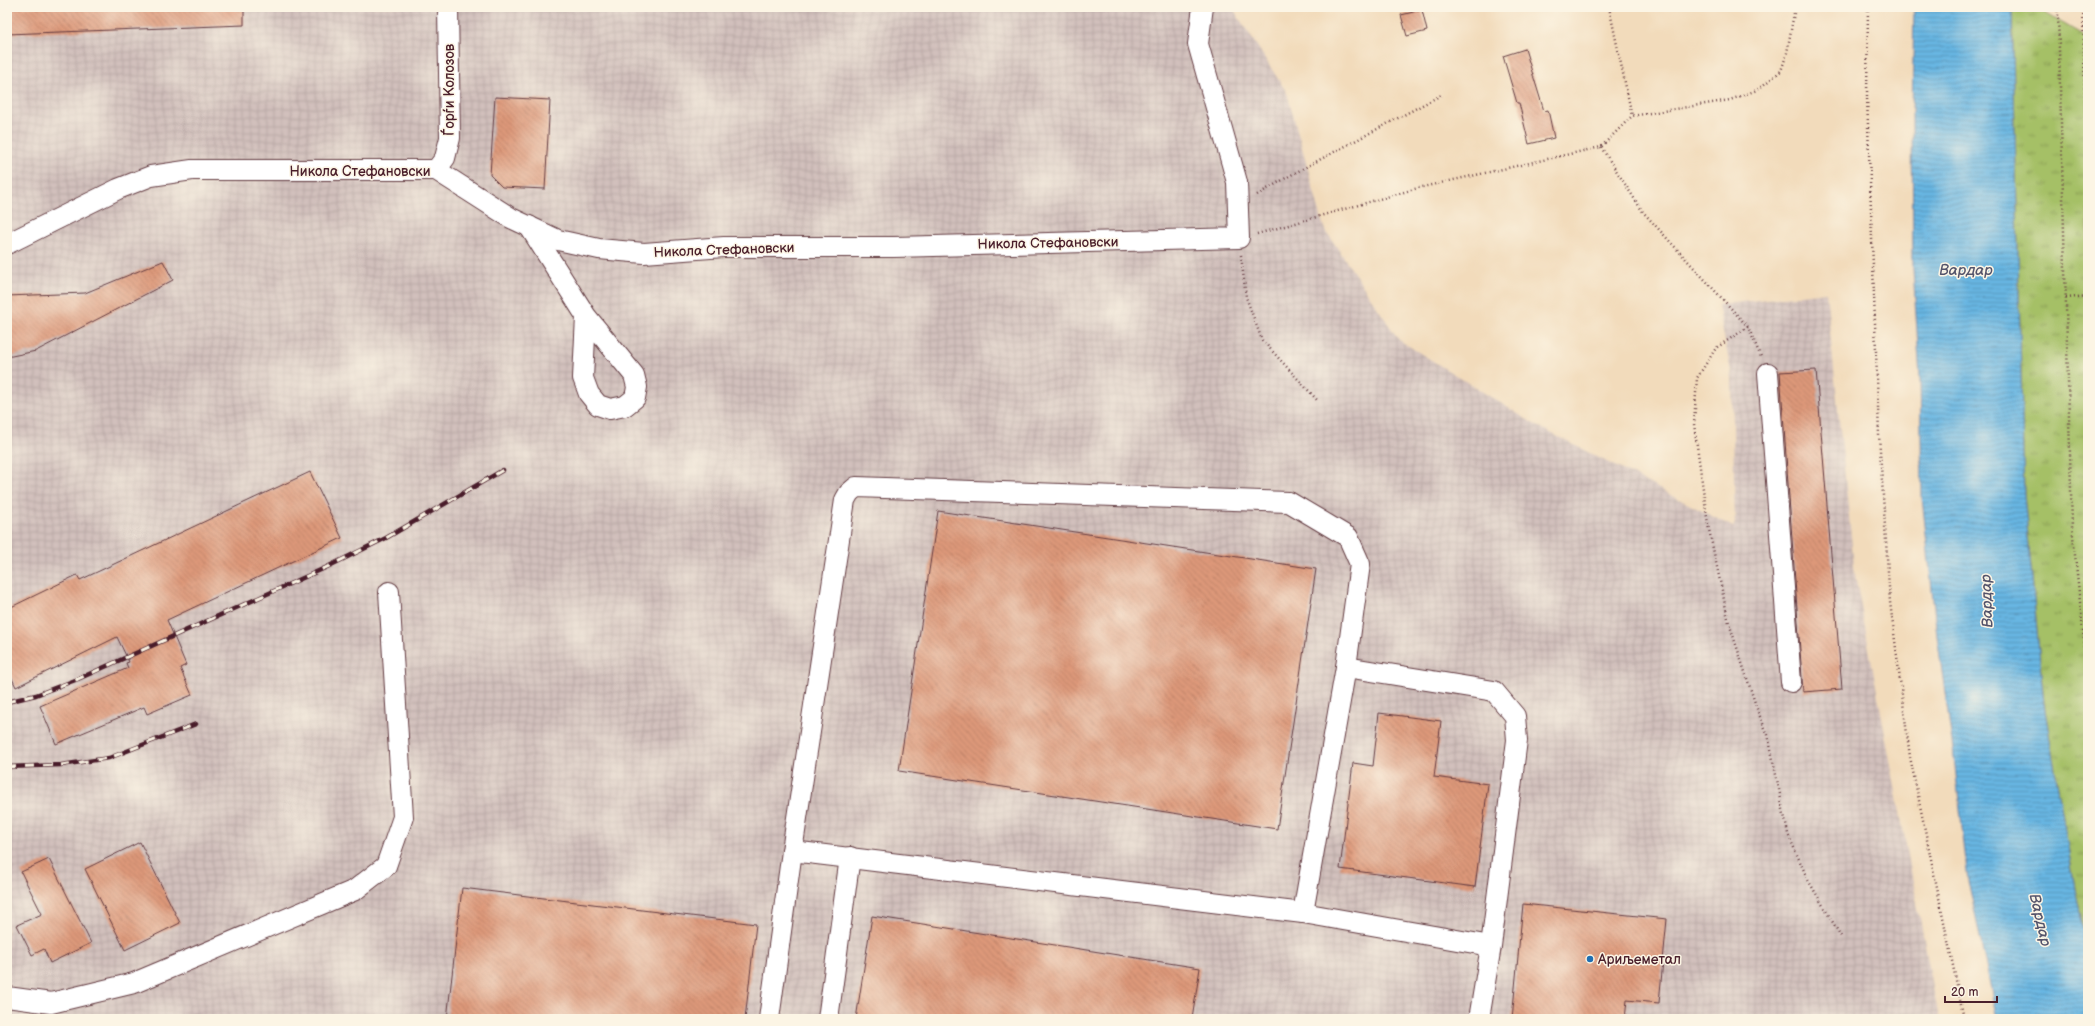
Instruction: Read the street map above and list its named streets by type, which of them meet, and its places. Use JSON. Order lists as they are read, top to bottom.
{
  "streets": {
    "street": ["Ѓорѓи Колозов", "Никола Стефановски"]
  },
  "crossings": [
    ["Ѓорѓи Колозов", "Никола Стефановски"]
  ],
  "water": ["Вардар"],
  "places": ["Ариљеметал"],
  "scale_bar": "20 m"
}
